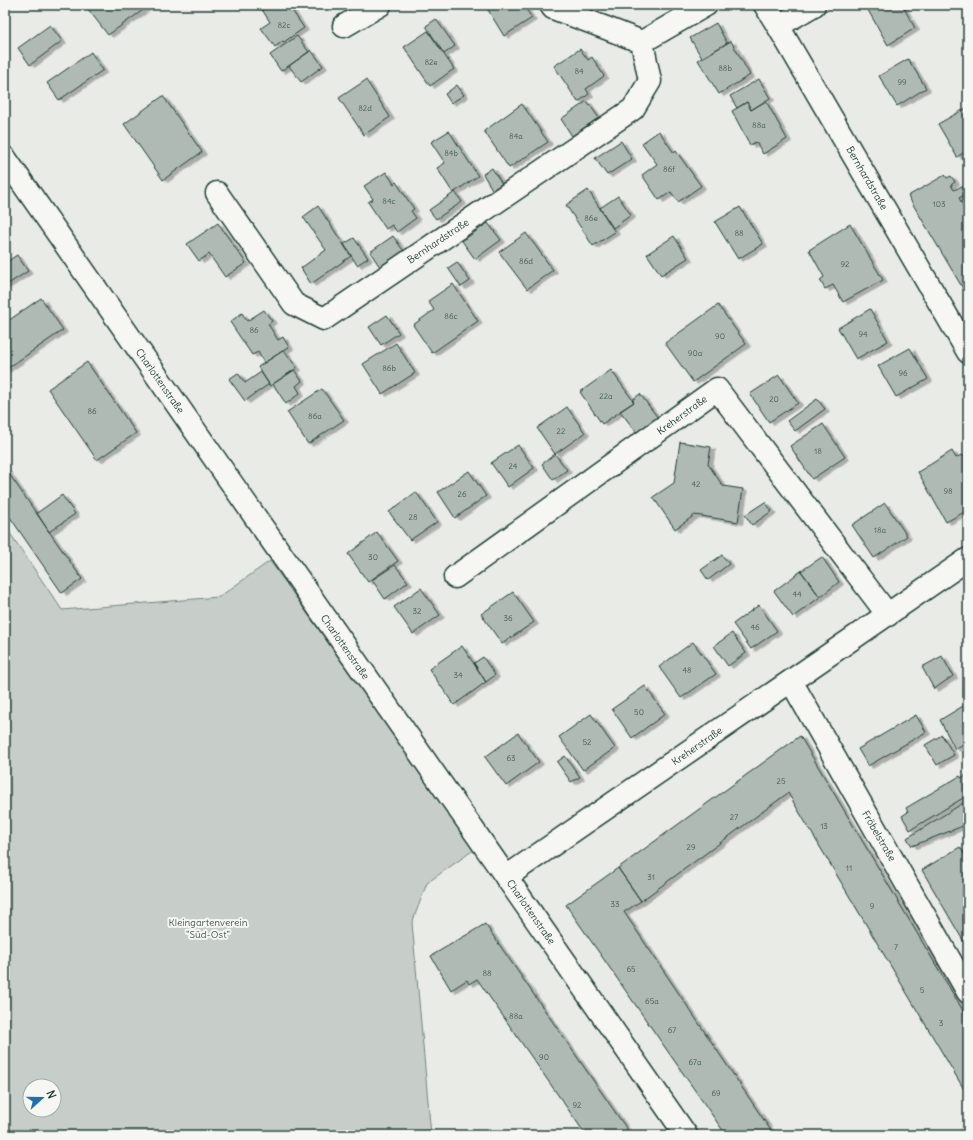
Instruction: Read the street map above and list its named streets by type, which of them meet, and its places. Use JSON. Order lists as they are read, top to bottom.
{
  "streets": {
    "street": [
      "Bernhardstraße",
      "Charlottenstraße",
      "Kreherstraße",
      "Fröbelstraße"
    ]
  },
  "crossings": [
    ["Charlottenstraße", "Kreherstraße"],
    ["Kreherstraße", "Fröbelstraße"]
  ],
  "parks": ["Kleingartenverein \"Süd-Ost\""],
  "house_numbers": [
    "82c",
    "82e",
    "88b",
    "84",
    "99",
    "82d",
    "88a",
    "84a",
    "84b",
    "86f",
    "84c",
    "103",
    "86e",
    "88",
    "86d",
    "92",
    "86c",
    "86",
    "94",
    "90",
    "90a",
    "86b",
    "96",
    "22a",
    "20",
    "86",
    "86a",
    "22",
    "18",
    "24",
    "42",
    "98",
    "26",
    "28",
    "18a",
    "30",
    "44",
    "32",
    "36",
    "46",
    "48",
    "34",
    "50",
    "52",
    "63",
    "25",
    "27",
    "13",
    "29",
    "11",
    "31",
    "33",
    "9",
    "7",
    "65",
    "88",
    "5",
    "65a",
    "88a",
    "3",
    "67",
    "90",
    "67a",
    "69",
    "92"
  ],
  "north": "right"
}
